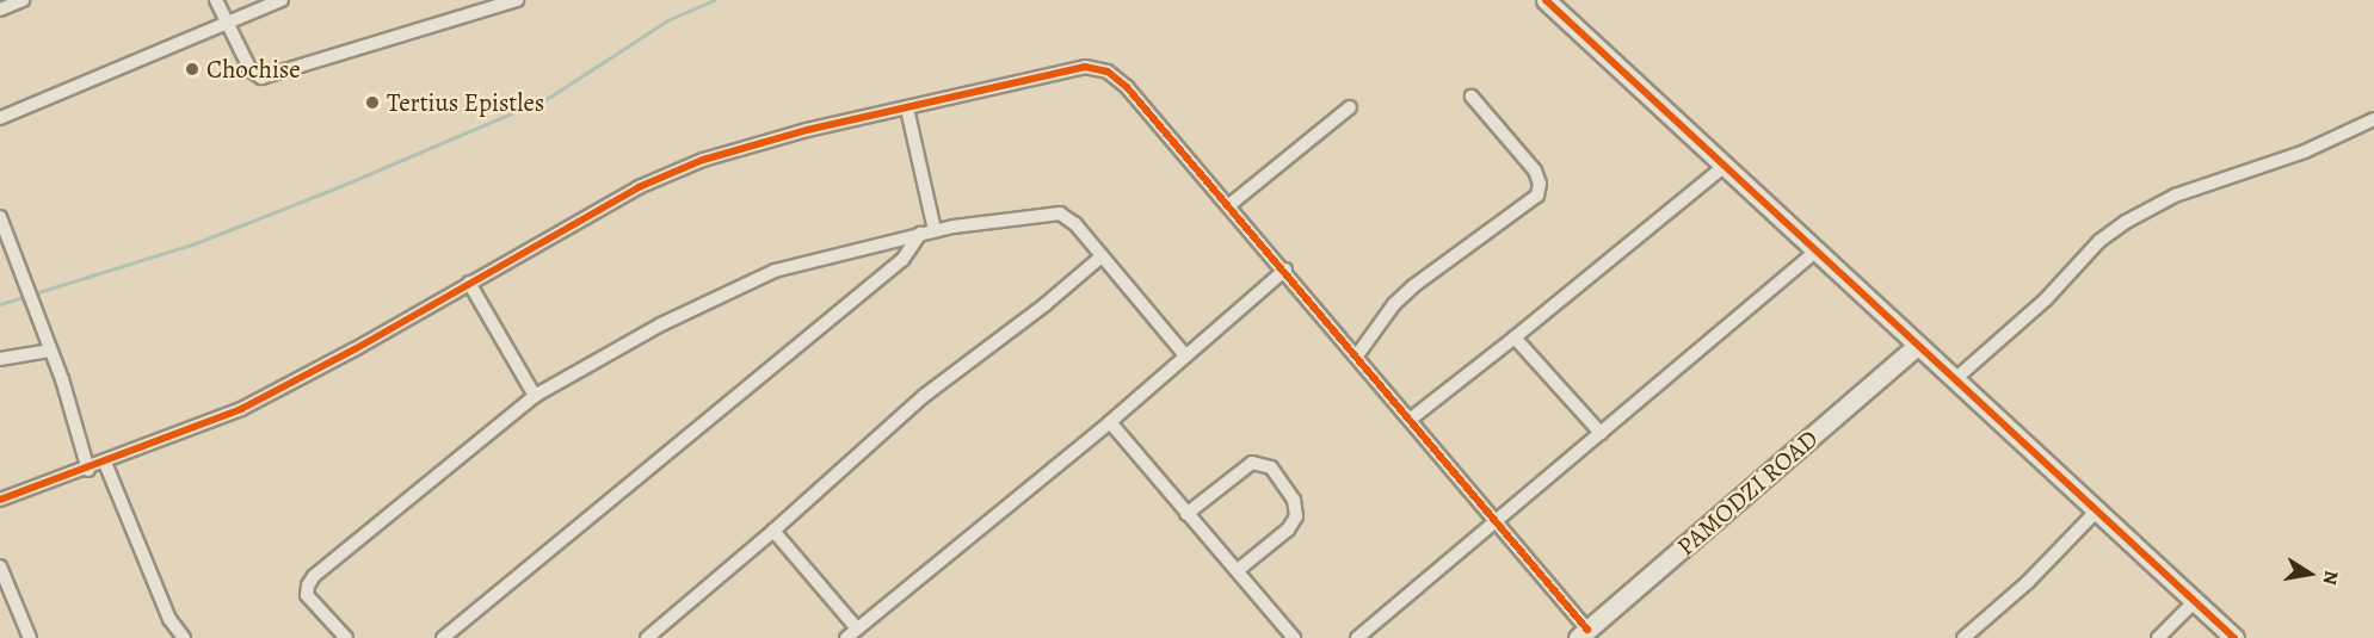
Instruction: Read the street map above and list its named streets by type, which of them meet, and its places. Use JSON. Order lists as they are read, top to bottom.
{
  "streets": {
    "street": ["PAMODZI ROAD"]
  },
  "places": ["Chochise", "Tertius Epistles"],
  "north": "right"
}
